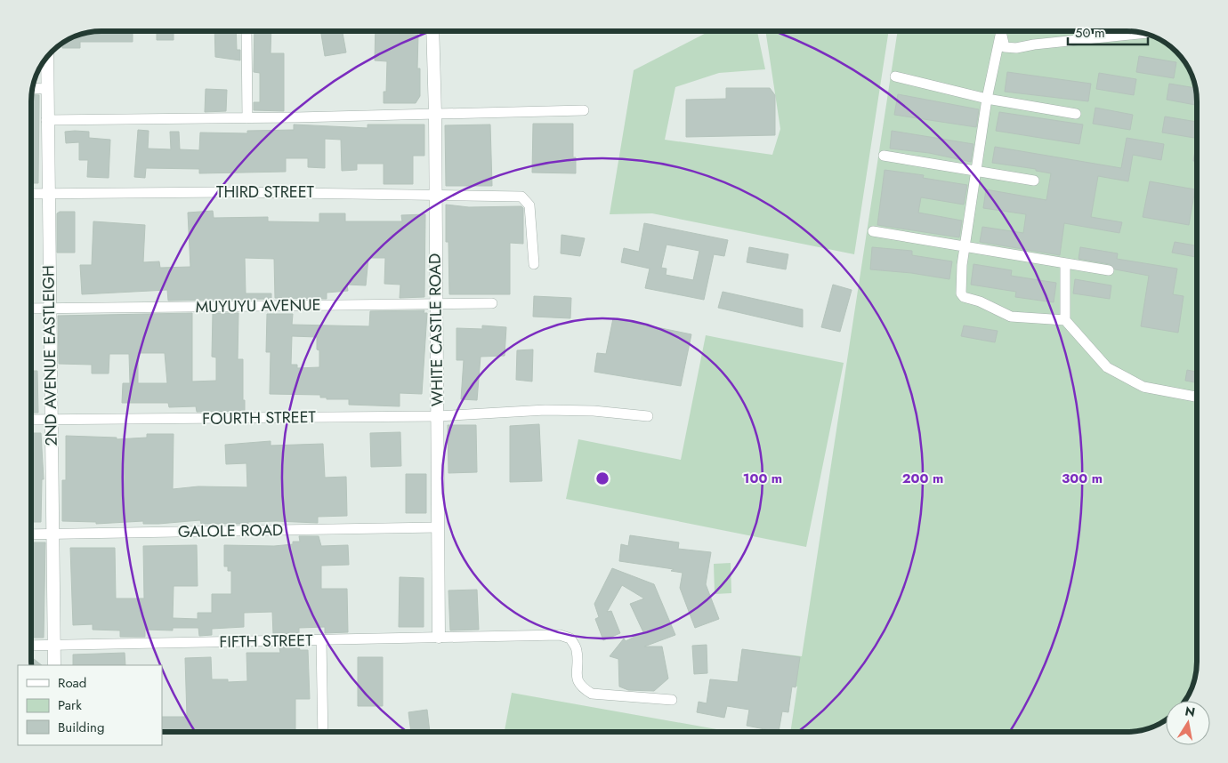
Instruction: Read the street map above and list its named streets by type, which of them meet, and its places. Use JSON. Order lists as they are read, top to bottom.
{
  "streets": {
    "street": [
      "THIRD STREET",
      "MUYUYU AVENUE",
      "WHITE CASTLE ROAD",
      "2ND AVENUE EASTLEIGH",
      "FOURTH STREET",
      "GALOLE ROAD",
      "FIFTH STREET"
    ]
  },
  "crossings": [
    ["THIRD STREET", "WHITE CASTLE ROAD"],
    ["THIRD STREET", "2ND AVENUE EASTLEIGH"],
    ["MUYUYU AVENUE", "WHITE CASTLE ROAD"],
    ["MUYUYU AVENUE", "2ND AVENUE EASTLEIGH"],
    ["WHITE CASTLE ROAD", "FOURTH STREET"],
    ["WHITE CASTLE ROAD", "GALOLE ROAD"],
    ["WHITE CASTLE ROAD", "FIFTH STREET"],
    ["2ND AVENUE EASTLEIGH", "FOURTH STREET"],
    ["2ND AVENUE EASTLEIGH", "GALOLE ROAD"],
    ["2ND AVENUE EASTLEIGH", "FIFTH STREET"]
  ],
  "legend": ["Road", "Park", "Building"],
  "scale_bar": "50 m",
  "north": "top",
  "rings": ["100 m", "200 m", "300 m"]
}
